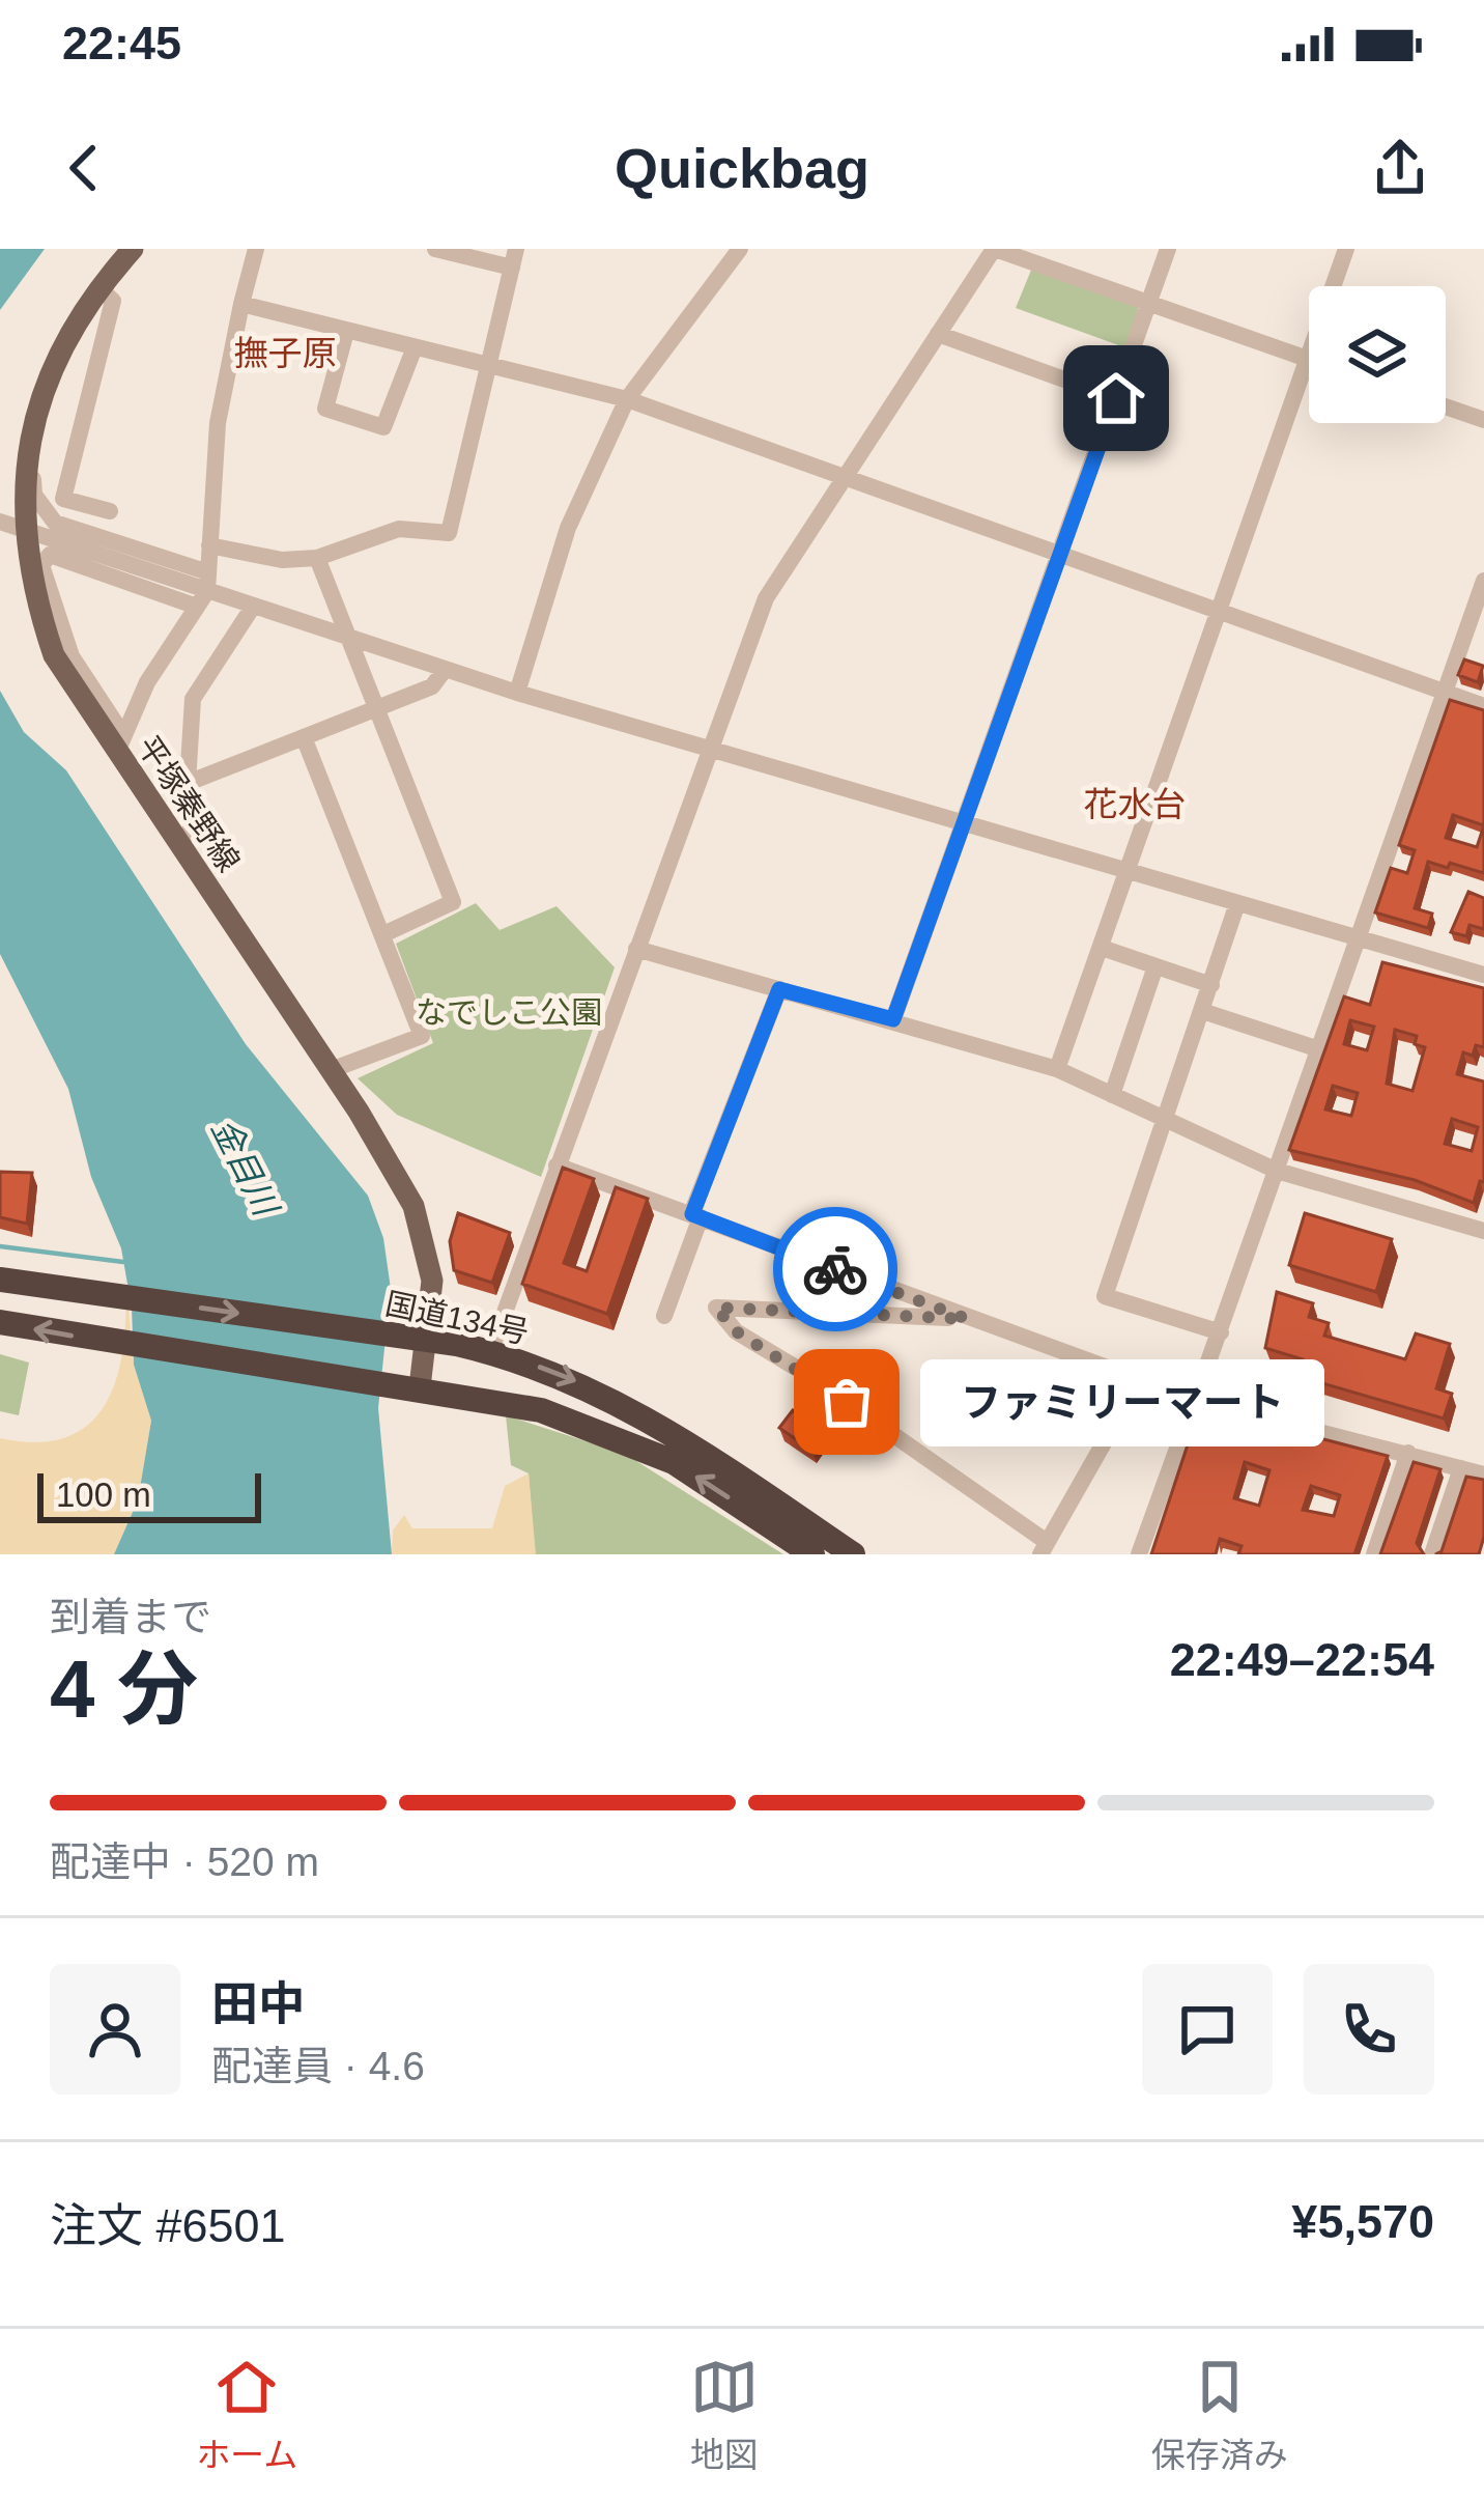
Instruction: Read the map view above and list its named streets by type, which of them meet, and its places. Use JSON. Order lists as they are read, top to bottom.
{
  "streets": {
    "highway": ["国道134号"],
    "main road": ["平塚秦野線"]
  },
  "crossings": [
    ["平塚秦野線", "国道134号"]
  ],
  "districts": ["撫子原", "花水台"],
  "water": ["金目川"],
  "parks": ["なでしこ公園"],
  "places": ["ファミリーマート"],
  "scale_bar": "100 m",
  "page": {
    "status": "22:45",
    "header": "Quickbag",
    "bubble": "ファミリーマート",
    "scale": "100 m",
    "heading": ["4 分", "到着まで", "22:49–22:54"],
    "panel": [
      "田中",
      "配達員 · 4.6",
      "注文 #6501",
      "¥5,570"
    ],
    "bar": "配達中 · 520 m",
    "tabs": ["ホーム", "地図", "保存済み"]
  }
}
